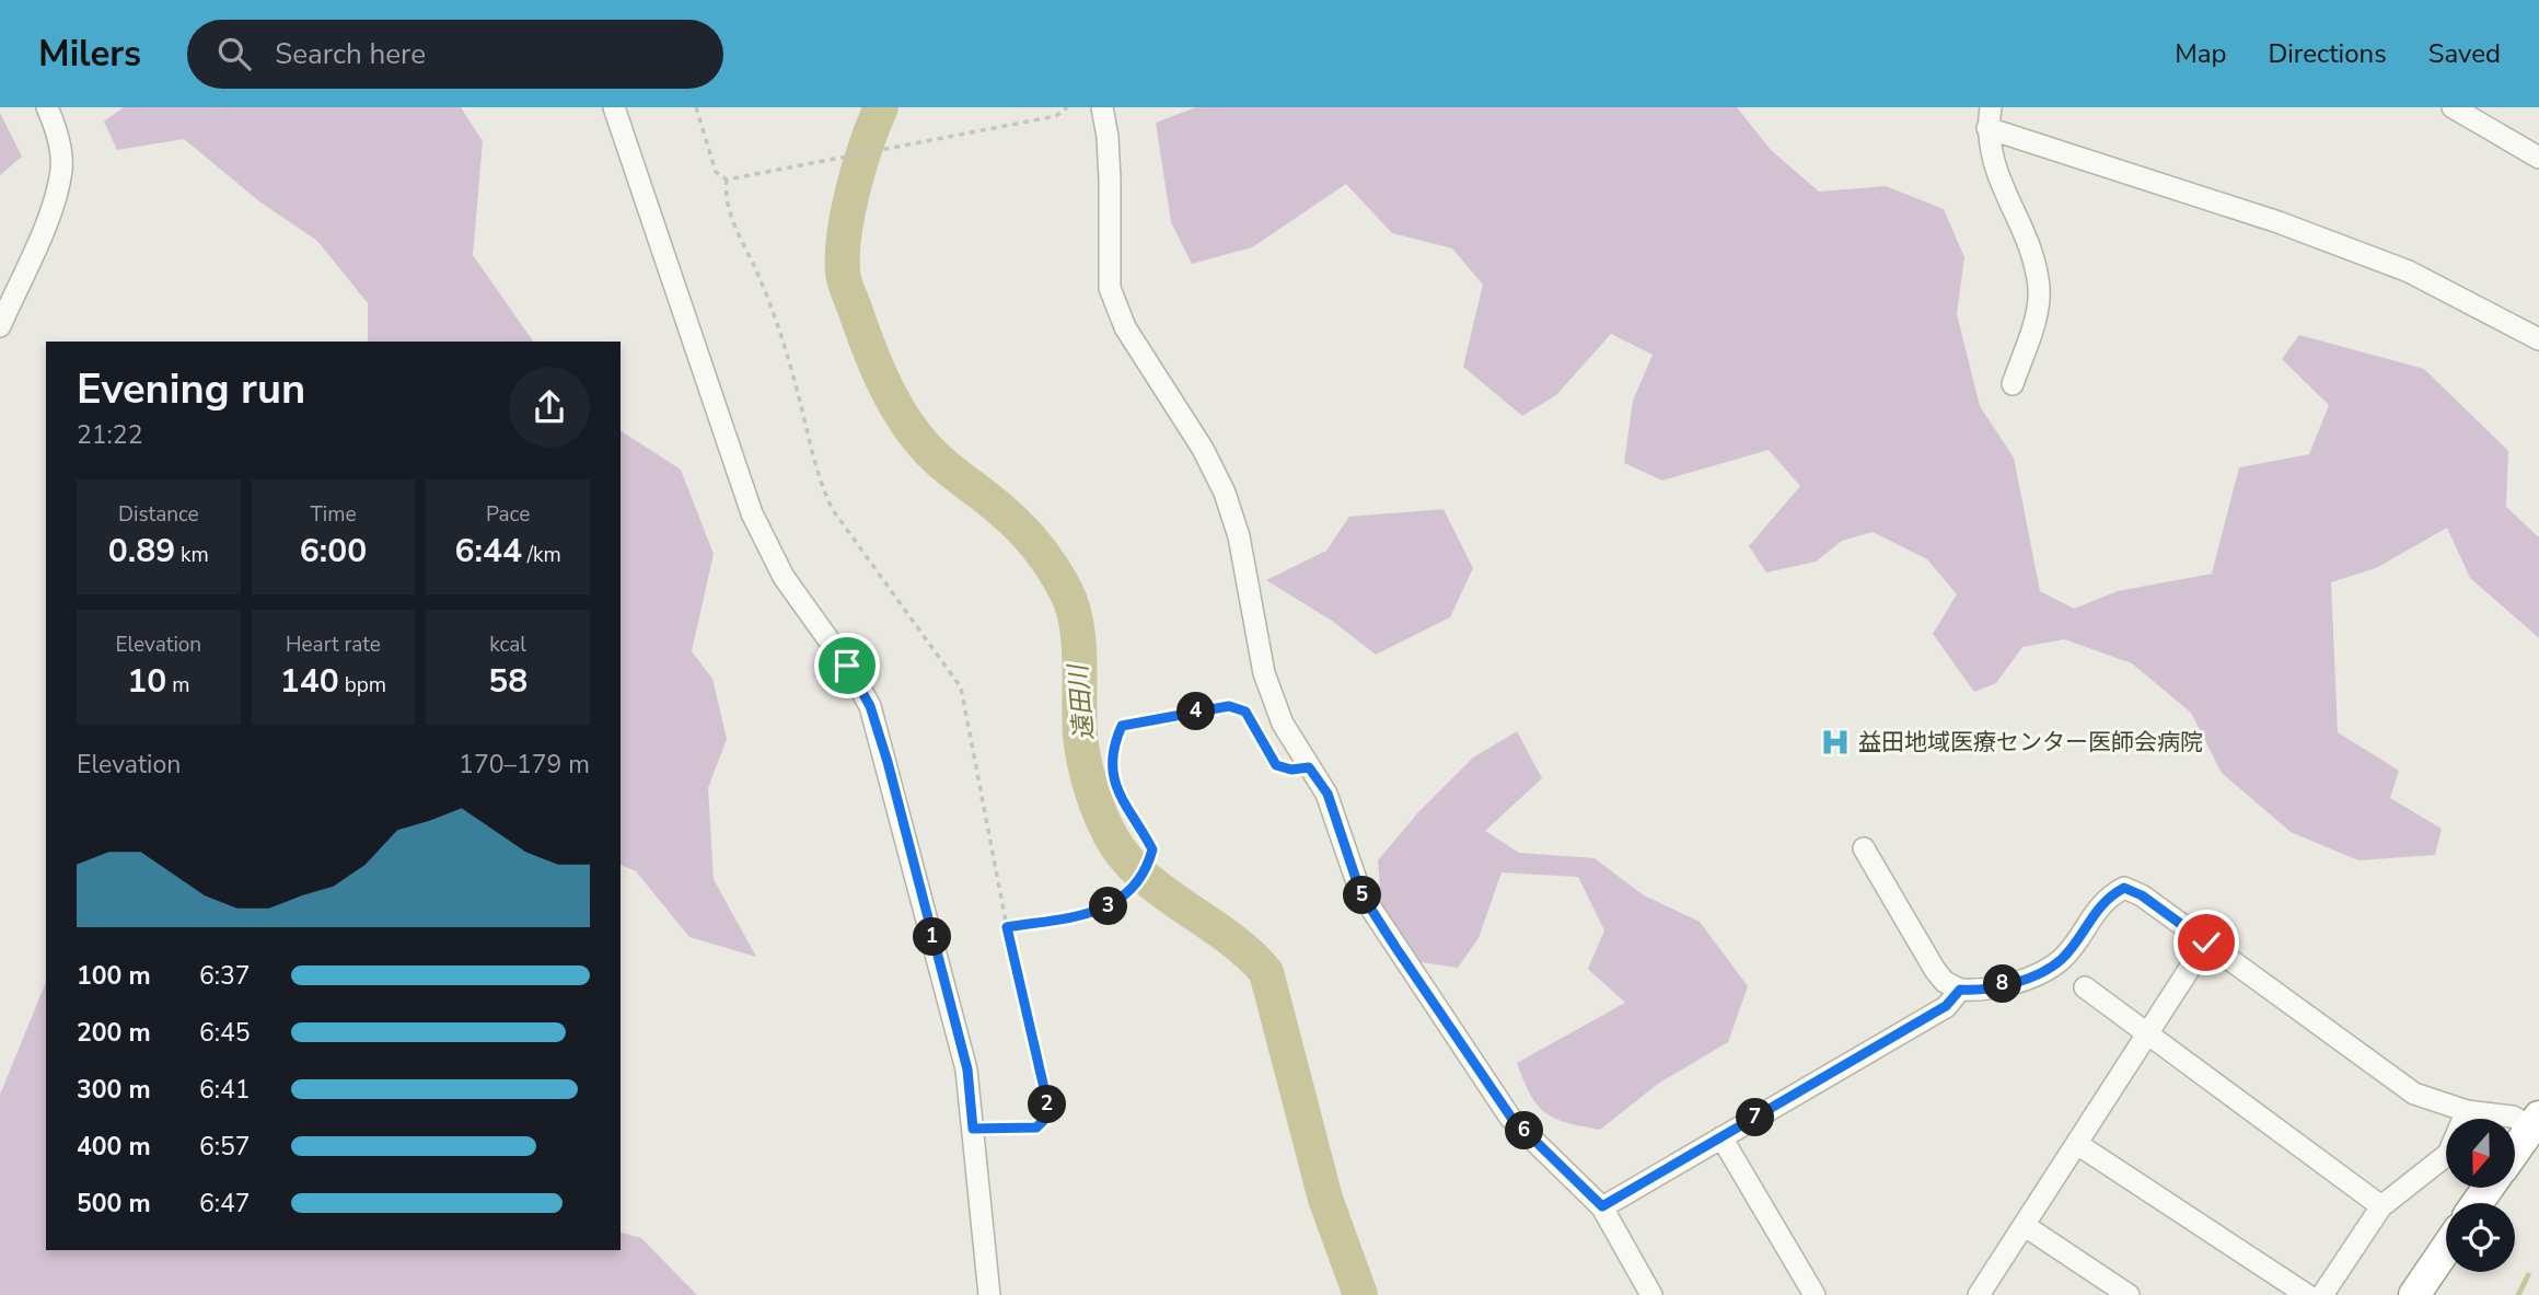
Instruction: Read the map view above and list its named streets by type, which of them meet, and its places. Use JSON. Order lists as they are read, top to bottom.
{
  "water": ["遠田川"],
  "places": {
    "hospital": ["益田地域医療センター医師会病院"]
  },
  "north": "bottom",
  "page": {
    "header": "Milers",
    "search": "Search here",
    "nav": ["Map", "Directions", "Saved"],
    "heading": ["Evening run", "21:22"],
    "stats": [
      ["Distance", "0.89 km"],
      ["Time", "6:00"],
      ["Pace", "6:44 /km"],
      ["Elevation", "10 m"],
      ["Heart rate", "140 bpm"],
      ["kcal", "58"]
    ],
    "pins": [
      "4",
      "5",
      "3",
      "1",
      "8",
      "2",
      "7",
      "6"
    ],
    "chart": ["Elevation", "170–179 m"],
    "list": [
      {
        "name": "100 m",
        "note": "6:37"
      },
      {
        "name": "200 m",
        "note": "6:45"
      },
      {
        "name": "300 m",
        "note": "6:41"
      },
      {
        "name": "400 m",
        "note": "6:57"
      },
      {
        "name": "500 m",
        "note": "6:47"
      }
    ]
  }
}
